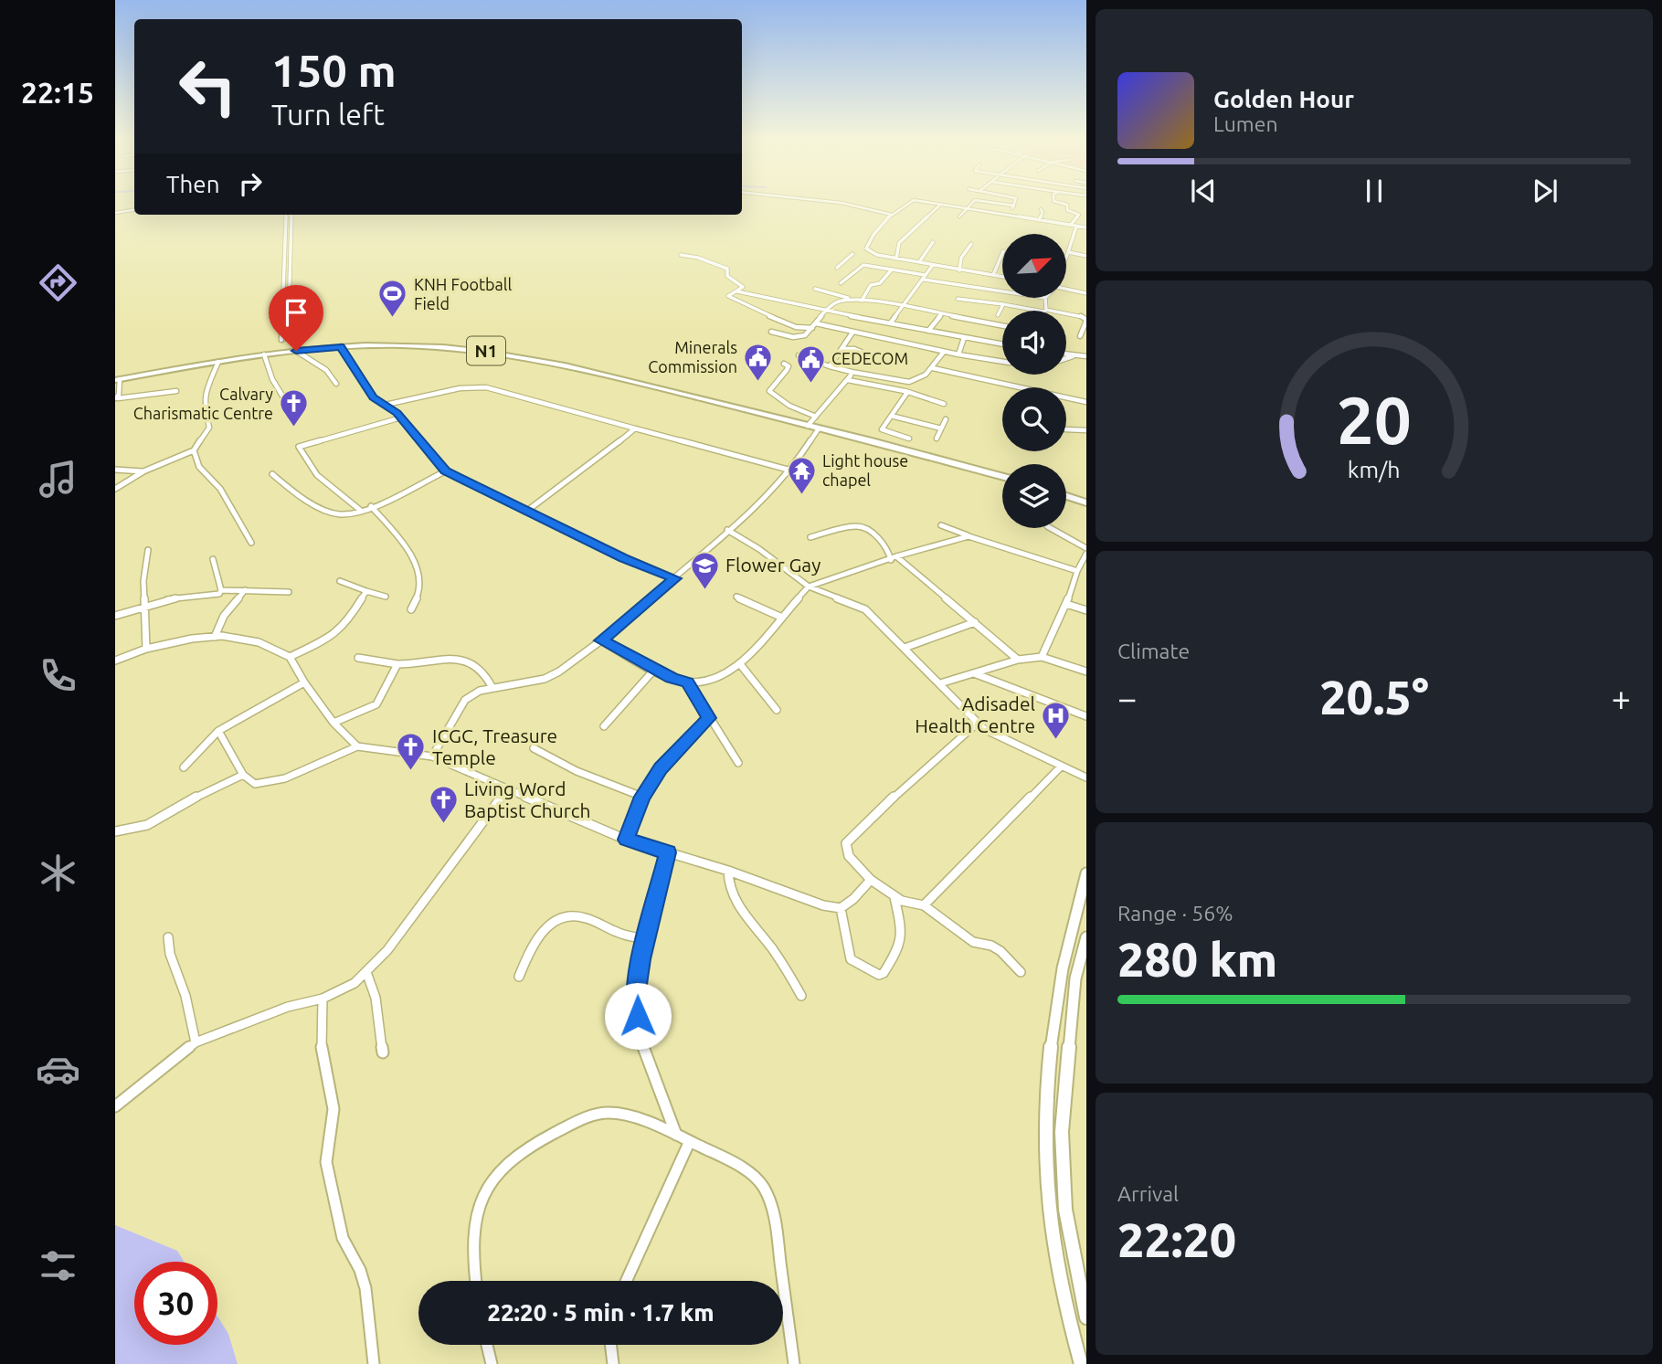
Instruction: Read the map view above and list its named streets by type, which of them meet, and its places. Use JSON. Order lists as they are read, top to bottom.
{
  "streets": {
    "highway": ["N1"]
  },
  "places": {
    "sports": ["KNH Football Field"],
    "public building": ["Minerals Commission", "CEDECOM"],
    "church": ["Calvary Charismatic Centre", "ICGC, Treasure Temple", "Living Word Baptist Church"],
    "temple": ["Light house chapel"],
    "school or university": ["Flower Gay"],
    "hospital": ["Adisadel Health Centre"]
  },
  "north": "top right",
  "page": {
    "tabs": "22:15",
    "turn": ["150 m", "Turn left"],
    "song": ["Golden Hour", "Lumen"],
    "then": "Then",
    "tile": [
      "Climate",
      ["Range · 56%", "280 km"],
      ["Arrival", "22:20"]
    ],
    "heat": ["−", "20.5°", "+"],
    "limit": "30",
    "trip": "22:20 · 5 min · 1.7 km",
    "gauge": ["20", "km/h"]
  }
}
